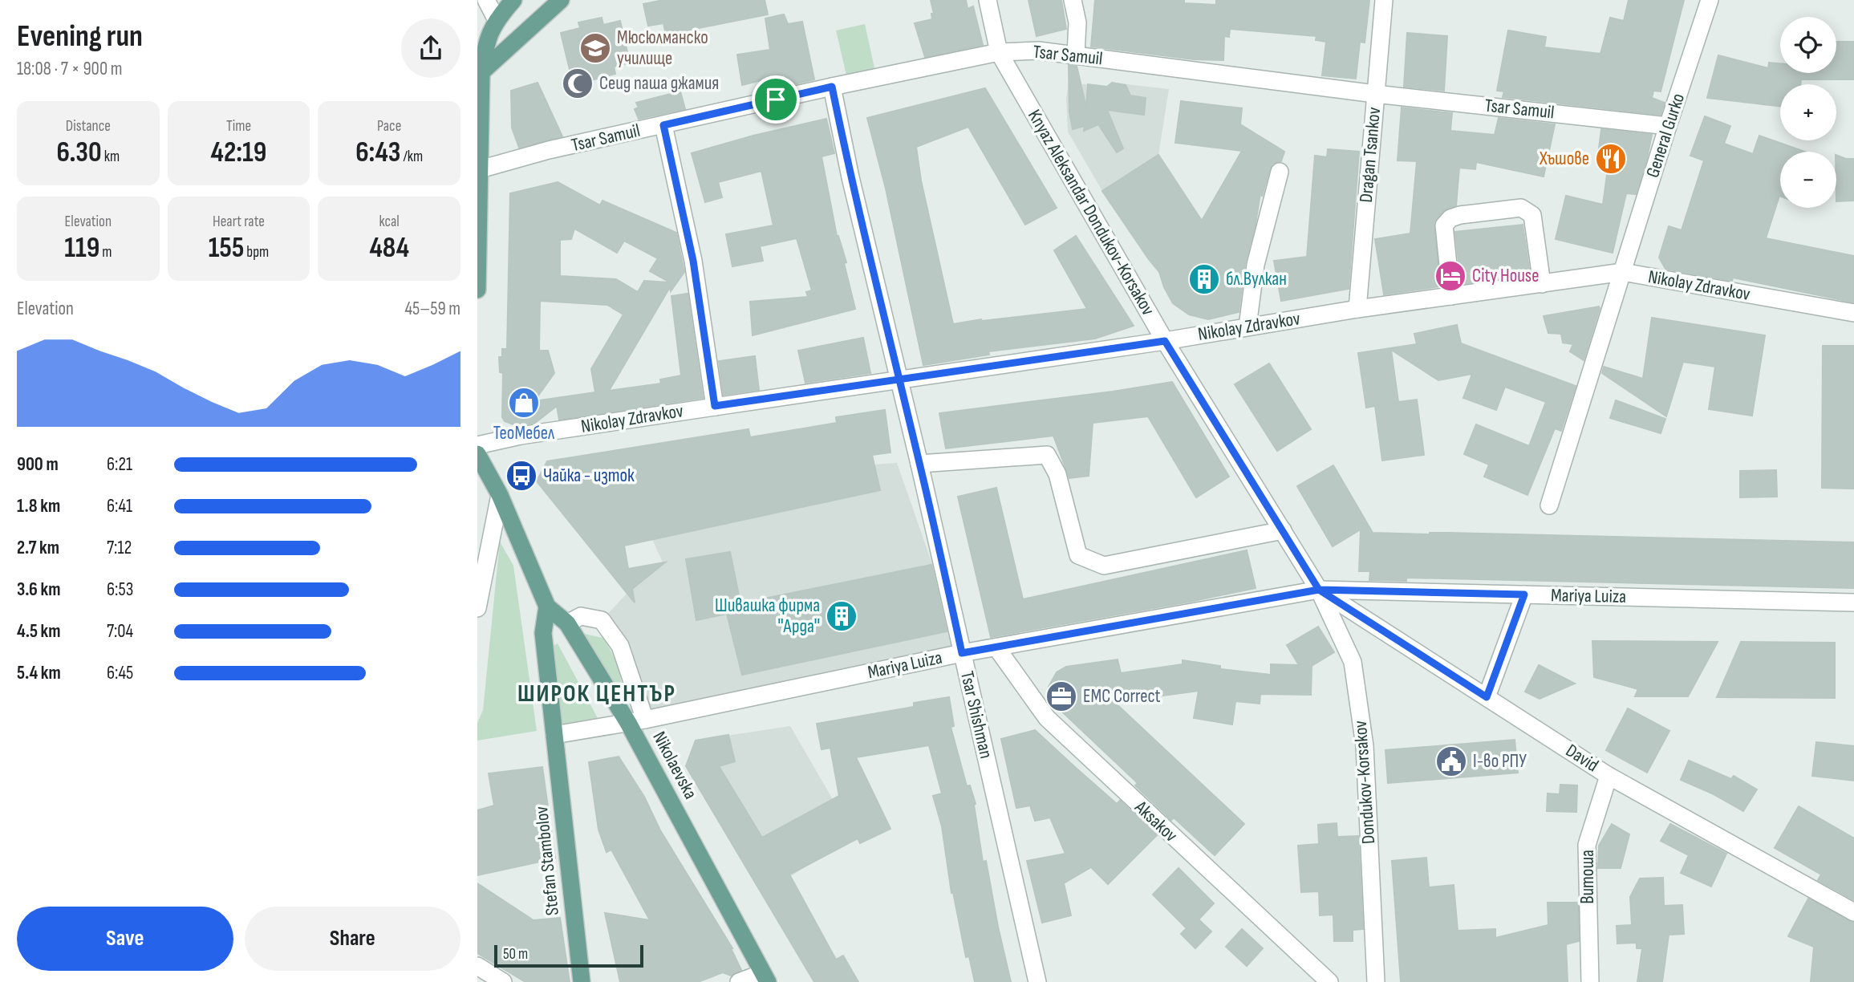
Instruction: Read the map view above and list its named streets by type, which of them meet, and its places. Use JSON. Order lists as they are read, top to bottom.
{
  "streets": {
    "main road": ["Nikolaevska", "Stefan Stambolov"],
    "street": [
      "Tsar Samuil",
      "General Gurko",
      "Dragan Tsankov",
      "Knyaz Aleksandar Dondukov-Korsakov",
      "Nikolay Zdravkov",
      "Mariya Luiza",
      "Tsar Shishman",
      "David",
      "Dondukov-Korsakov",
      "Aksakov",
      "Витоша"
    ]
  },
  "crossings": [
    ["Tsar Samuil", "General Gurko"],
    ["Tsar Samuil", "Dragan Tsankov"],
    ["Tsar Samuil", "Knyaz Aleksandar Dondukov-Korsakov"],
    ["Tsar Samuil", "Tsar Shishman"],
    ["General Gurko", "Nikolay Zdravkov"],
    ["Dragan Tsankov", "Nikolay Zdravkov"],
    ["Knyaz Aleksandar Dondukov-Korsakov", "Nikolay Zdravkov"],
    ["Knyaz Aleksandar Dondukov-Korsakov", "Mariya Luiza"],
    ["Knyaz Aleksandar Dondukov-Korsakov", "David"],
    ["Knyaz Aleksandar Dondukov-Korsakov", "Dondukov-Korsakov"],
    ["Nikolay Zdravkov", "Tsar Shishman"],
    ["Mariya Luiza", "Tsar Shishman"],
    ["Mariya Luiza", "David"],
    ["Mariya Luiza", "Nikolaevska"],
    ["Mariya Luiza", "Dondukov-Korsakov"],
    ["Mariya Luiza", "Aksakov"],
    ["David", "Dondukov-Korsakov"],
    ["David", "Витоша"],
    ["Nikolaevska", "Stefan Stambolov"]
  ],
  "districts": ["ШИРОК ЦЕНТЪР"],
  "places": {
    "school or university": ["Мюсюлманско училище"],
    "mosque": ["Сеид паша джамия"],
    "restaurant": ["Хъшове"],
    "hotel": ["City House"],
    "building": ["бл.Вулкан", "Шивашка фирма ''Арда''"],
    "shop": ["ТеоМебел"],
    "bus stop": ["Чайка - изток"],
    "office": ["EMC Correct"],
    "public building": ["I-во РПУ"]
  },
  "scale_bar": "50 m",
  "page": {
    "heading": ["Evening run", "18:08 · 7 × 900 m"],
    "map_buttons": ["+", "−"],
    "stats": [
      ["Distance", "6.30 km"],
      ["Time", "42:19"],
      ["Pace", "6:43 /km"],
      ["Elevation", "119 m"],
      ["Heart rate", "155 bpm"],
      ["kcal", "484"]
    ],
    "chart": ["Elevation", "45–59 m"],
    "list": [
      {
        "name": "900 m",
        "note": "6:21"
      },
      {
        "name": "1.8 km",
        "note": "6:41"
      },
      {
        "name": "2.7 km",
        "note": "7:12"
      },
      {
        "name": "3.6 km",
        "note": "6:53"
      },
      {
        "name": "4.5 km",
        "note": "7:04"
      },
      {
        "name": "5.4 km",
        "note": "6:45"
      }
    ],
    "buttons": ["Save", "Share"],
    "scale": "50 m"
  }
}
